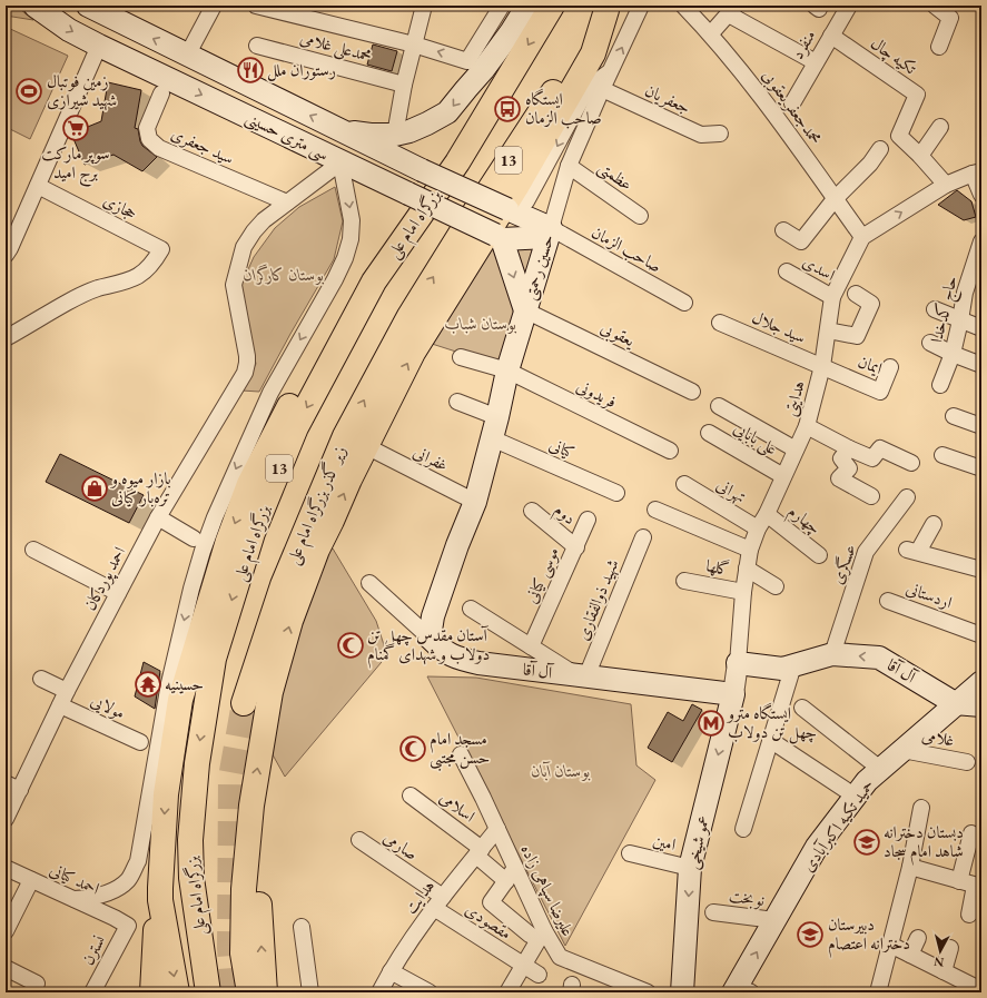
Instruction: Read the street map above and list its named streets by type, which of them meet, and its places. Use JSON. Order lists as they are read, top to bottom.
{
  "streets": {
    "highway": ["13", "بزرگراه امام علی", "زیر گذر بزرگراه امام علی"],
    "main road": [
      "سی متری حسینی",
      "حسین رحمتی",
      "آل آقا",
      "حمید تکیه اکبرآبادی",
      "عمو شیخی"
    ],
    "street": [
      "منفرد",
      "محمدعلی غلامی",
      "تکیه چال",
      "جعفریان",
      "محمدجعفر یعقوبی",
      "سید جعفری",
      "عظمتی",
      "حجازی",
      "صاحب الزمان",
      "اسدی",
      "حاج کدخدا",
      "سید جلال",
      "یعقوبی",
      "ایمان",
      "فریدونی",
      "هدایتی",
      "علی بابایی",
      "کیانی",
      "غفرانی",
      "تهرانی",
      "دوم",
      "چهارم",
      "عسگری",
      "گلها",
      "موسی کیانی",
      "احمد پوردکان",
      "اردستانی",
      "شهید ذوالفقاری",
      "مولایی",
      "غلامی",
      "اسلامی",
      "امین",
      "صارمی",
      "احمد کیانی",
      "علیرضا سپاهی زاده",
      "هدایت",
      "نوبخت",
      "مقصودی",
      "نسترن"
    ]
  },
  "crossings": [
    ["منفرد", "تکیه چال"],
    ["جعفریان", "حسین رحمتی"],
    ["محمدجعفر یعقوبی", "هدایتی"],
    ["سی متری حسینی", "صاحب الزمان"],
    ["سی متری حسینی", "حسین رحمتی"],
    ["سید جعفری", "احمد پوردکان"],
    ["عظمتی", "حسین رحمتی"],
    ["صاحب الزمان", "حسین رحمتی"],
    ["حسین رحمتی", "یعقوبی"],
    ["حسین رحمتی", "فریدونی"],
    ["حسین رحمتی", "کیانی"],
    ["حسین رحمتی", "غفرانی"],
    ["حسین رحمتی", "آل آقا"],
    ["اسدی", "هدایتی"],
    ["سید جلال", "ایمان"],
    ["سید جلال", "هدایتی"],
    ["ایمان", "هدایتی"],
    ["هدایتی", "علی بابایی"],
    ["هدایتی", "تهرانی"],
    ["هدایتی", "چهارم"],
    ["هدایتی", "گلها"],
    ["هدایتی", "آل آقا"],
    ["دوم", "موسی کیانی"],
    ["عسگری", "آل آقا"],
    ["احمد پوردکان", "مولایی"],
    ["شهید ذوالفقاری", "آل آقا"],
    ["آل آقا", "حمید تکیه اکبرآبادی"],
    ["آل آقا", "عمو شیخی"],
    ["غلامی", "حمید تکیه اکبرآبادی"],
    ["اسلامی", "هدایت"],
    ["حمید تکیه اکبرآبادی", "نوبخت"],
    ["امین", "عمو شیخی"],
    ["صارمی", "هدایت"],
    ["صارمی", "مقصودی"],
    ["احمد کیانی", "نسترن"],
    ["علیرضا سپاهی زاده", "هدایت"],
    ["هدایت", "مقصودی"]
  ],
  "one_way": ["عمو شیخی"],
  "parks": ["بوستان کارگران", "بوستان شباب", "بوستان آبان"],
  "places": {
    "restaurant": ["رستوران ملل"],
    "sports": ["زمین فوتبال شهید شیرازی"],
    "bus stop": ["ایستگاه صاحب الزمان"],
    "supermarket": ["سوپر مارکت برج امید"],
    "shop": ["بازار میوه و تره‌بار کیانی"],
    "mosque": ["آستان مقدس چهل تن دولاب و شهدای گمنام", "مسجد امام حسن مجتبی"],
    "temple": ["حسینیه"],
    "metro station": ["ایستگاه مترو چهل تن دولاب"],
    "school or university": ["دبستان دخترانه شاهد امام سجاد", "دبیرستان دخترانه اعتصام"]
  },
  "north": "bottom"
}
